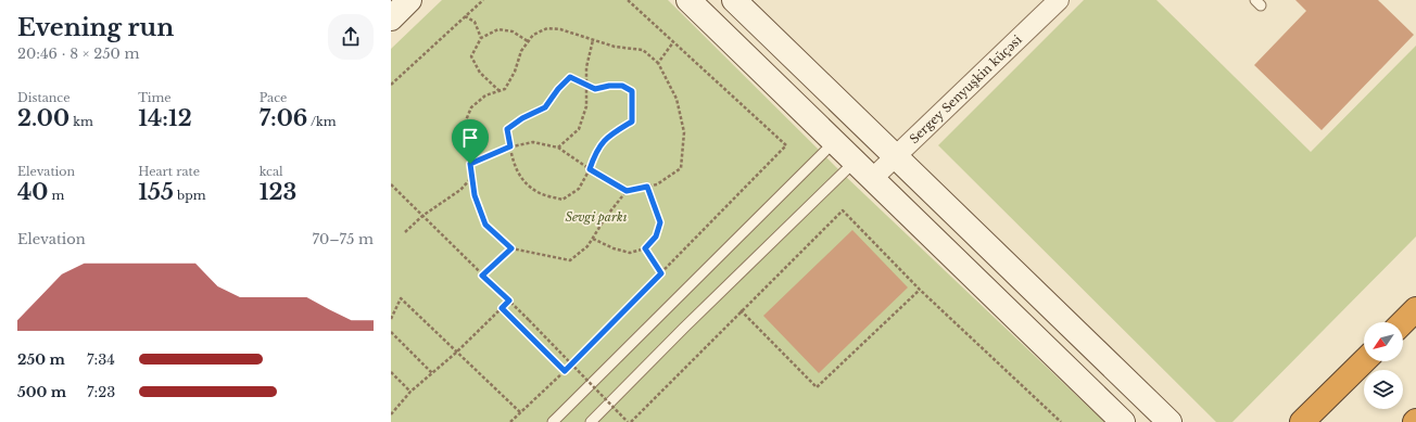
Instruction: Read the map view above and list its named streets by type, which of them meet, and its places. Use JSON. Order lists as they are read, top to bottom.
{
  "streets": {
    "street": ["Sergey Senyuşkin küçəsi"]
  },
  "parks": ["Sevgi parkı"],
  "north": "bottom left",
  "page": {
    "heading": ["Evening run", "20:46 · 8 × 250 m"],
    "stats": [
      ["Distance", "2.00 km"],
      ["Time", "14:12"],
      ["Pace", "7:06 /km"],
      ["Elevation", "40 m"],
      ["Heart rate", "155 bpm"],
      ["kcal", "123"]
    ],
    "chart": ["Elevation", "70–75 m"],
    "list": [
      {
        "name": "250 m",
        "note": "7:34"
      },
      {
        "name": "500 m",
        "note": "7:23"
      }
    ]
  }
}
